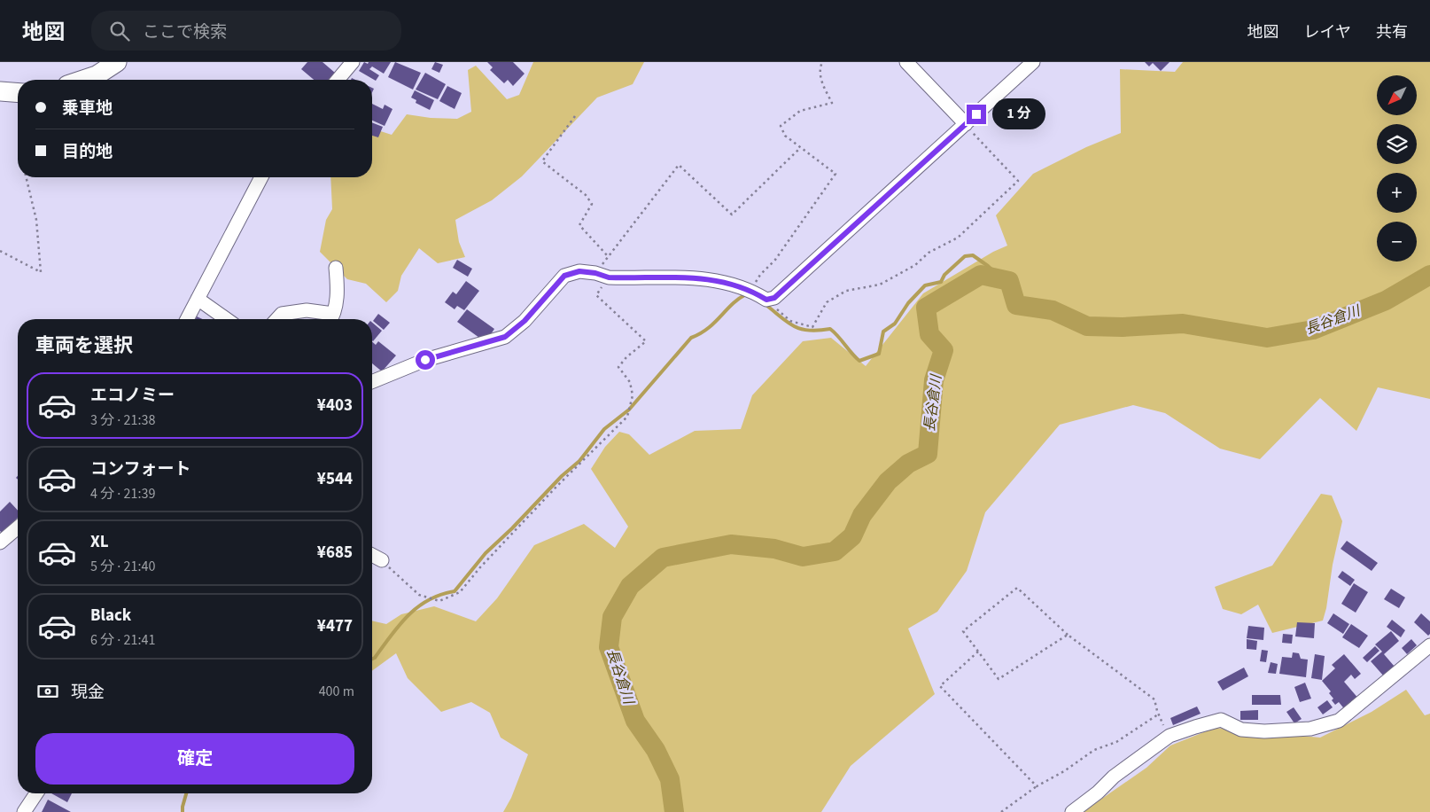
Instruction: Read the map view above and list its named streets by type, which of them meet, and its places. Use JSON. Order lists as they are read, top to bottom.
{
  "water": ["長谷倉川"],
  "north": "bottom left",
  "page": {
    "header": "地図",
    "search": "ここで検索",
    "nav": ["地図", "レイヤ", "共有"],
    "map_buttons": ["+", "−"],
    "banner": ["乗車地", "目的地"],
    "bubble": "1 分",
    "heading": "車両を選択",
    "list": [
      {
        "name": "エコノミー",
        "note": "3 分 · 21:38",
        "value": "¥403"
      },
      {
        "name": "コンフォート",
        "note": "4 分 · 21:39",
        "value": "¥544"
      },
      {
        "name": "XL",
        "note": "5 分 · 21:40",
        "value": "¥685"
      },
      {
        "name": "Black",
        "note": "6 分 · 21:41",
        "value": "¥477"
      }
    ],
    "pay": ["現金", "400 m"],
    "buttons": "確定"
  }
}
